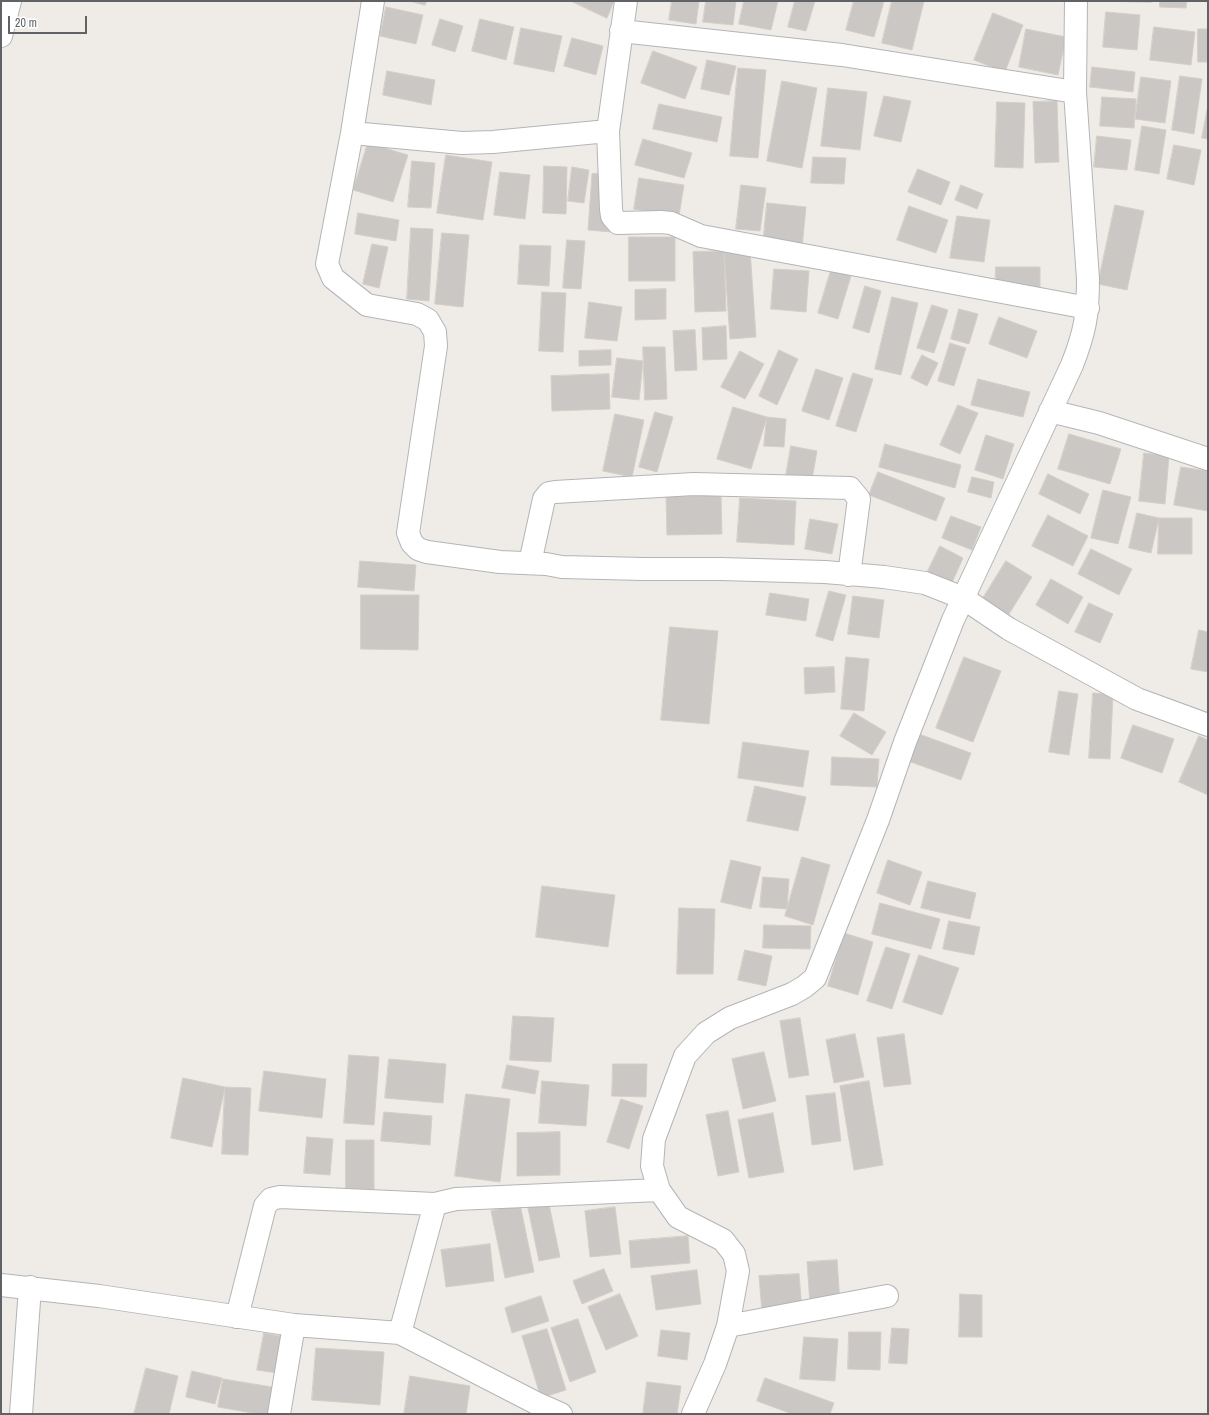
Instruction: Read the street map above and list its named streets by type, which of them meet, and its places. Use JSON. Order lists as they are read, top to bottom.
{
  "scale_bar": "20 m"
}
